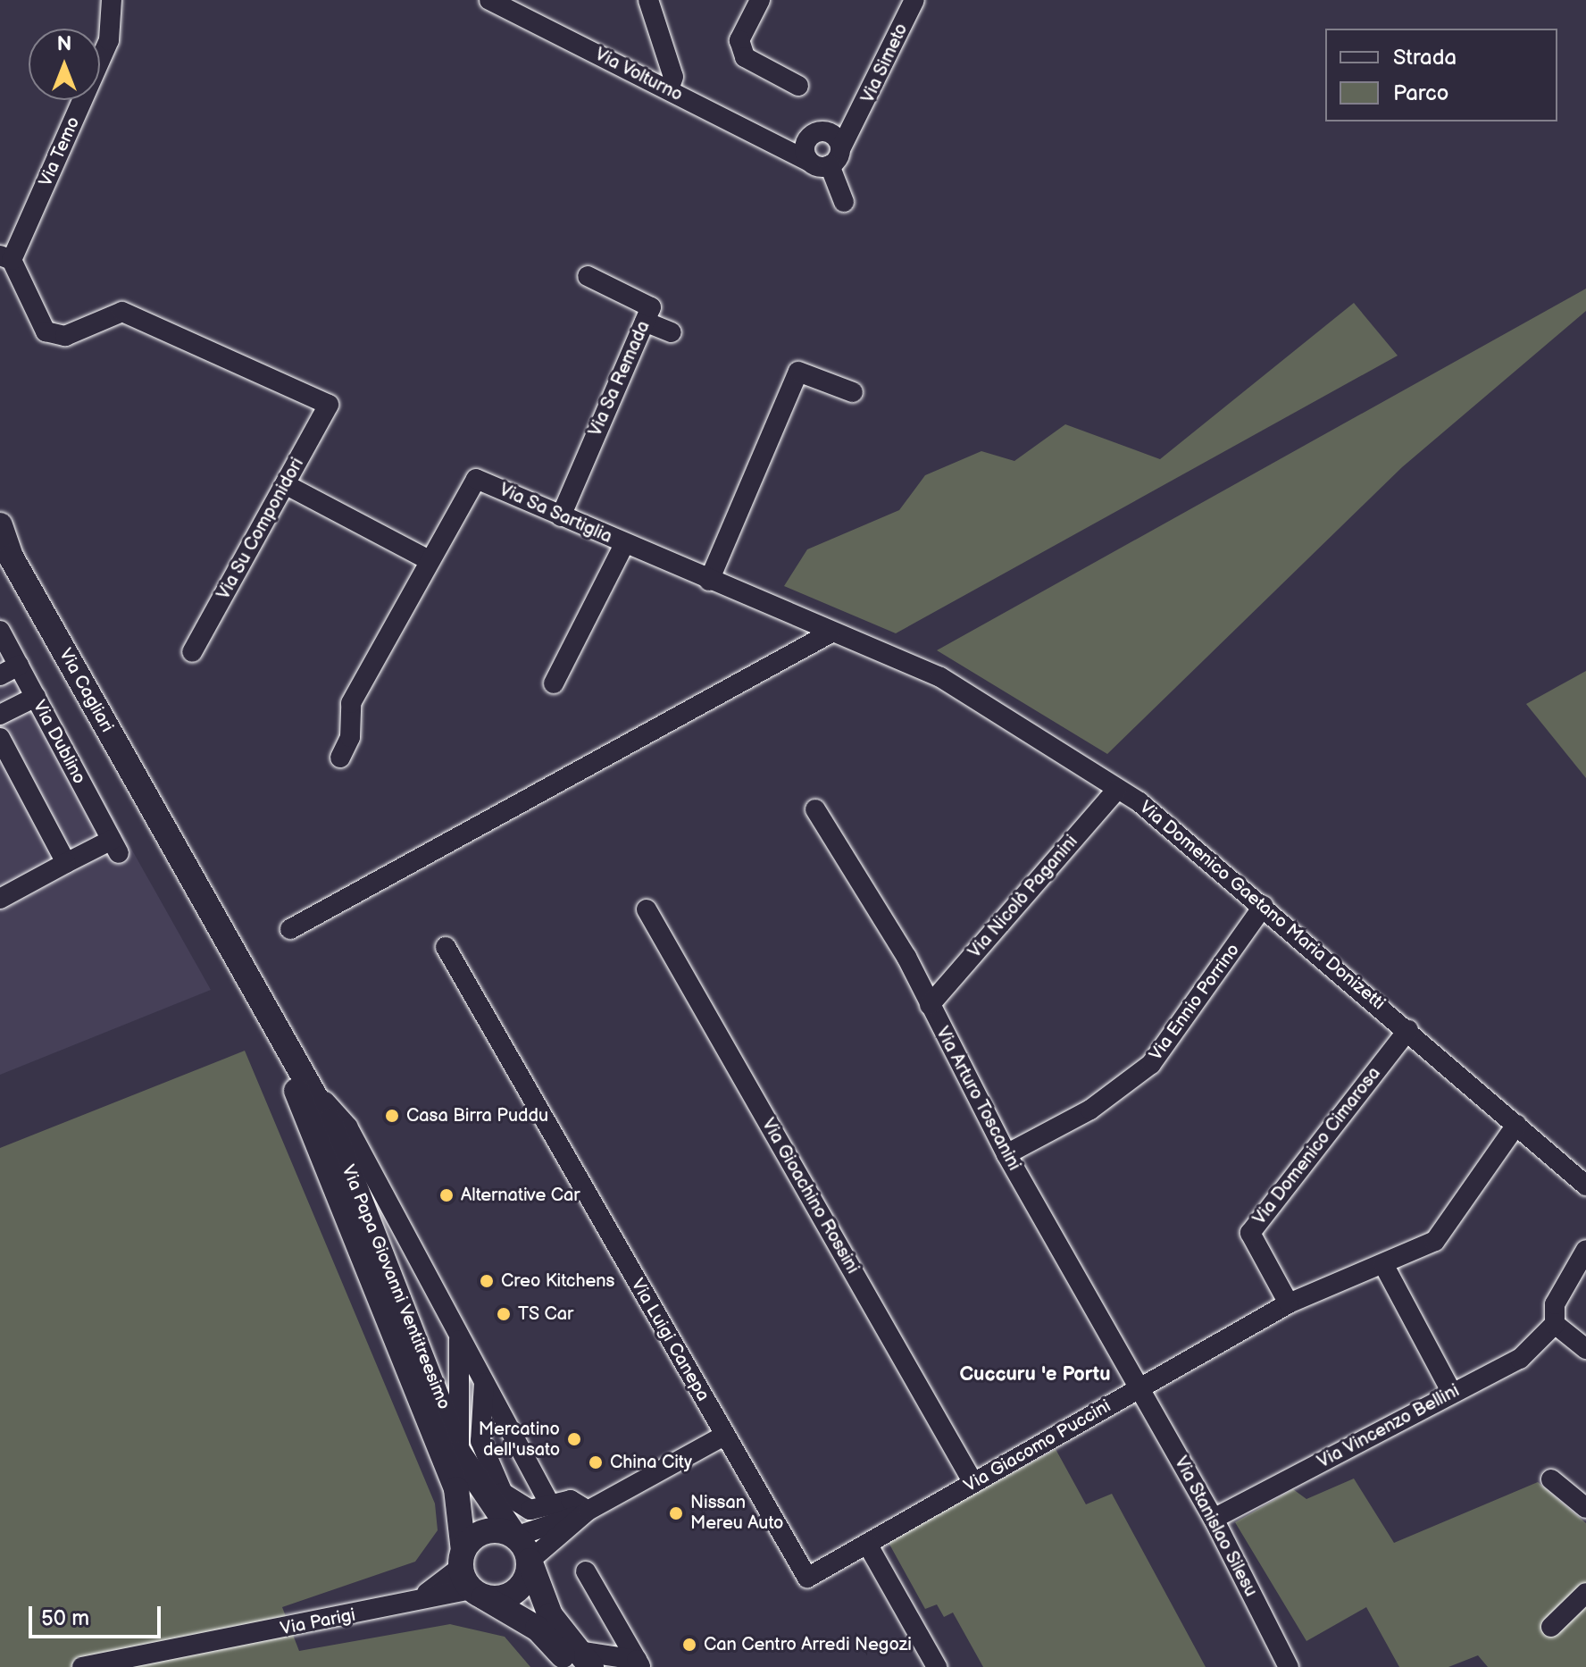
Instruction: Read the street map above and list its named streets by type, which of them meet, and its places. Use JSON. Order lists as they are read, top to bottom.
{
  "streets": {
    "main road": ["Via Cagliari", "Via Papa Giovanni Ventitreesimo"],
    "street": [
      "Via Simeto",
      "Via Volturno",
      "Via Temo",
      "Via Sa Remada",
      "Via Sa Sartiglia",
      "Via Su Componidori",
      "Via Dublino",
      "Via Nicolò Paganini",
      "Via Domenico Gaetano Maria Donizetti",
      "Via Ennio Porrino",
      "Via Arturo Toscanini",
      "Via Domenico Cimarosa",
      "Via Gioachino Rossini",
      "Via Luigi Canepa",
      "Via Vincenzo Bellini",
      "Via Giacomo Puccini",
      "Via Stanislao Silesu",
      "Via Parigi"
    ]
  },
  "crossings": [
    ["Via Simeto", "Via Volturno"],
    ["Via Temo", "Via Su Componidori"],
    ["Via Sa Remada", "Via Sa Sartiglia"],
    ["Via Sa Sartiglia", "Via Domenico Gaetano Maria Donizetti"],
    ["Via Cagliari", "Via Papa Giovanni Ventitreesimo"],
    ["Via Nicolò Paganini", "Via Domenico Gaetano Maria Donizetti"],
    ["Via Nicolò Paganini", "Via Arturo Toscanini"],
    ["Via Domenico Gaetano Maria Donizetti", "Via Ennio Porrino"],
    ["Via Domenico Gaetano Maria Donizetti", "Via Domenico Cimarosa"],
    ["Via Domenico Gaetano Maria Donizetti", "Via Giacomo Puccini"],
    ["Via Ennio Porrino", "Via Arturo Toscanini"],
    ["Via Arturo Toscanini", "Via Giacomo Puccini"],
    ["Via Arturo Toscanini", "Via Stanislao Silesu"],
    ["Via Domenico Cimarosa", "Via Giacomo Puccini"],
    ["Via Gioachino Rossini", "Via Giacomo Puccini"],
    ["Via Papa Giovanni Ventitreesimo", "Via Parigi"],
    ["Via Luigi Canepa", "Via Giacomo Puccini"],
    ["Via Vincenzo Bellini", "Via Stanislao Silesu"],
    ["Via Giacomo Puccini", "Via Stanislao Silesu"]
  ],
  "districts": ["Cuccuru 'e Portu"],
  "places": [
    "Casa Birra Puddu",
    "Alternative Car",
    "Creo Kitchens",
    "TS Car",
    "Mercatino dell'usato",
    "China City",
    "Nissan Mereu Auto",
    "Can Centro Arredi Negozi"
  ],
  "legend": ["Strada", "Parco"],
  "scale_bar": "50 m",
  "north": "top"
}
